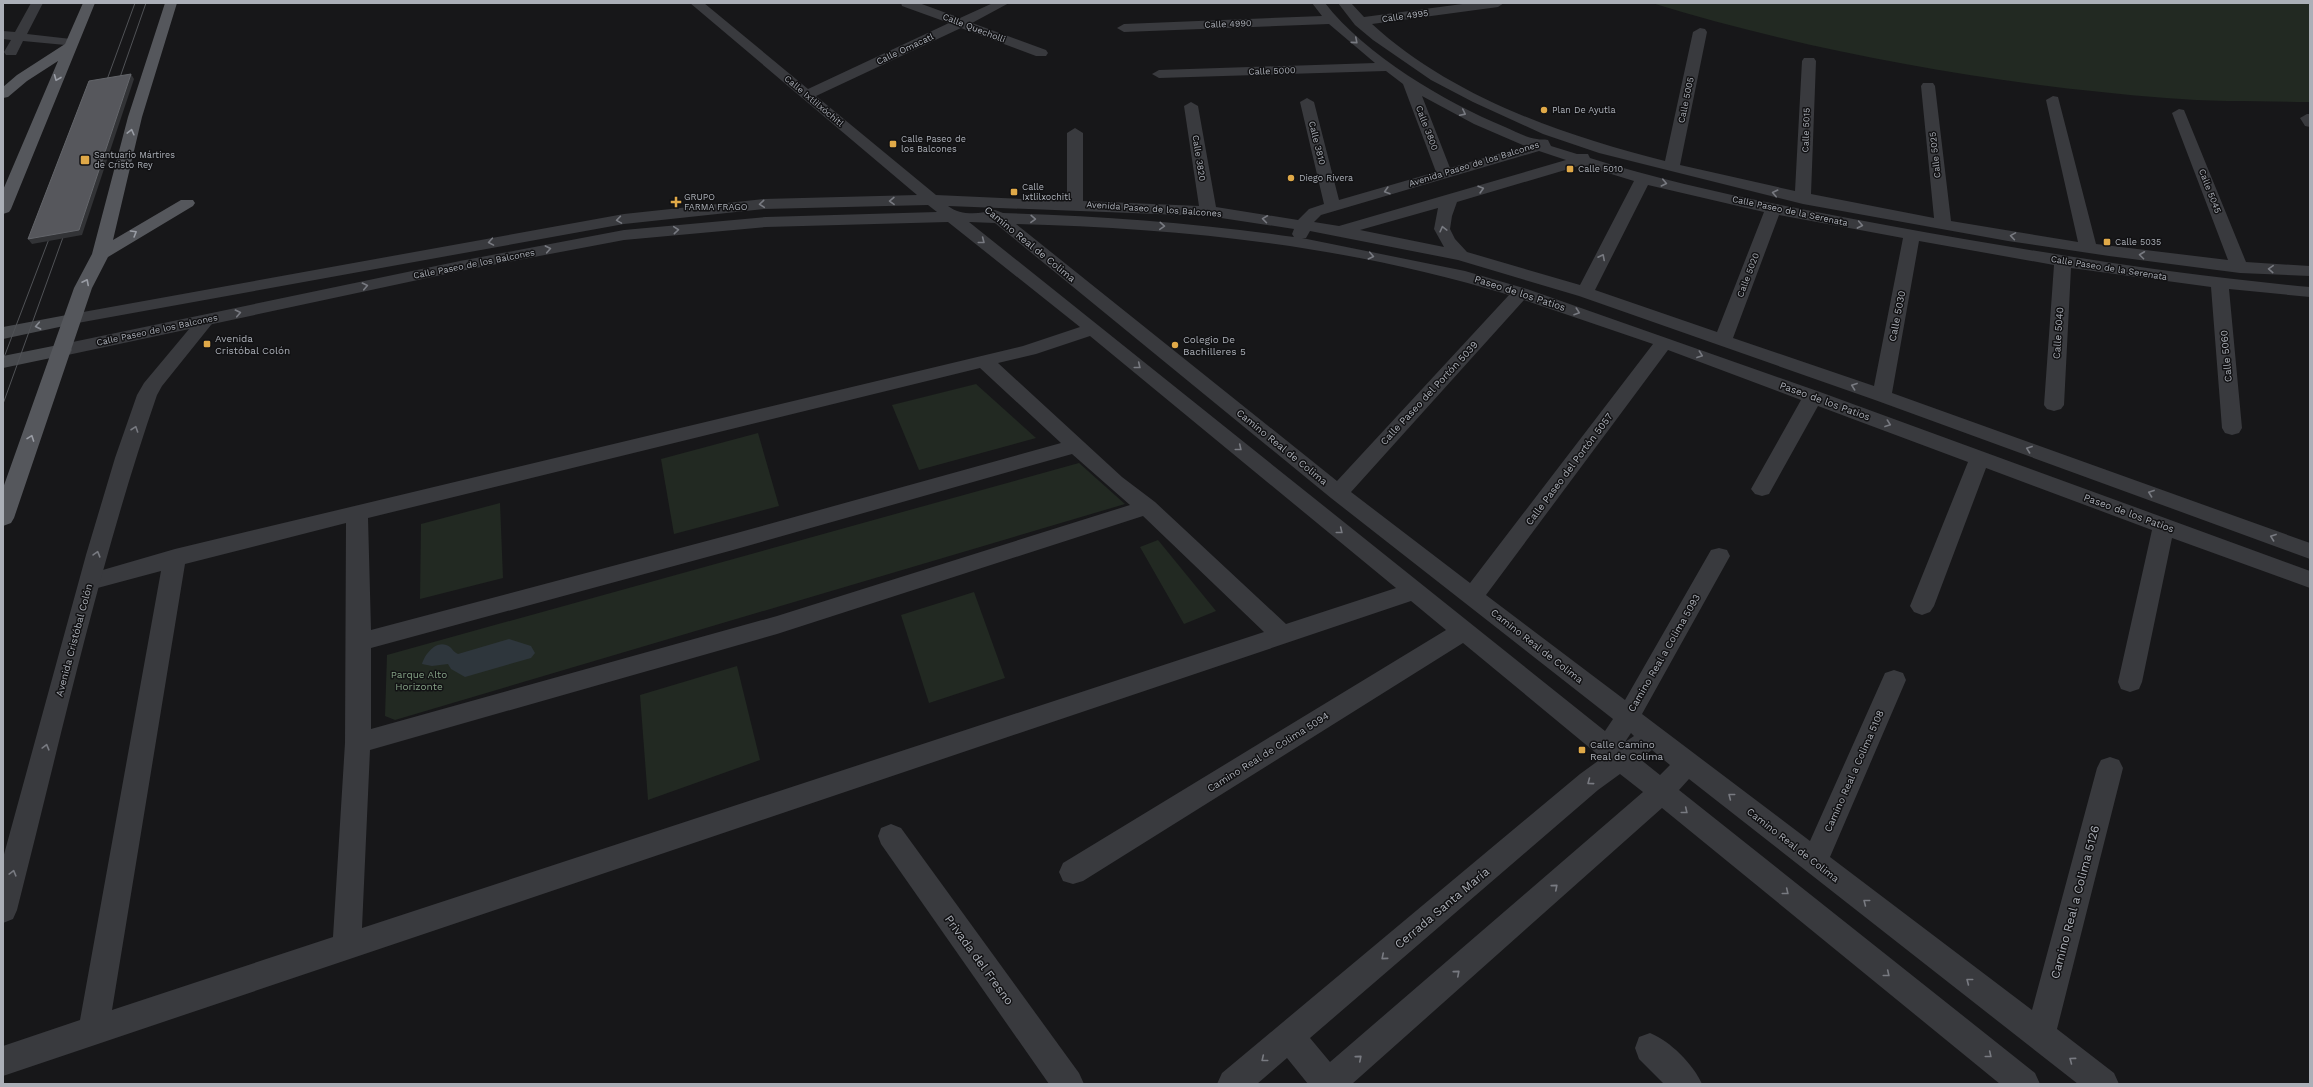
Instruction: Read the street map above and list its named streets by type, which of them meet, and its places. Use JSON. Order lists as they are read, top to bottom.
{
  "streets": {
    "main road": ["Calle Paseo de los Balcones"],
    "street": [
      "Calle 4995",
      "Calle 4990",
      "Calle Quecholli",
      "Calle Omacatl",
      "Calle 5000",
      "Calle 5005",
      "Calle Ixtlilxóchitl",
      "Calle 3800",
      "Calle 5015",
      "Calle 3810",
      "Calle 5025",
      "Calle 3820",
      "Avenida Paseo de los Balcones",
      "Calle 5045",
      "Calle Paseo de la Serenata",
      "Camino Real de Colima",
      "Calle 5020",
      "Paseo de los Patios",
      "Calle 5030",
      "Calle 5040",
      "Calle 5060",
      "Calle Paseo del Portón 5039",
      "Calle Paseo del Portón 5057",
      "Avenida Cristóbal Colón",
      "Camino Real a Colima 5093",
      "Camino Real de Colima 5094",
      "Camino Real a Colima 5108",
      "Camino Real a Colima 5126",
      "Cerrada Santa María",
      "Privada del Fresno"
    ]
  },
  "crossings": [
    ["Calle 4995", "Calle Paseo de la Serenata"],
    ["Calle 4990", "Calle Paseo de la Serenata"],
    ["Calle Quecholli", "Calle Omacatl"],
    ["Calle Omacatl", "Calle Ixtlilxóchitl"],
    ["Calle 5000", "Calle Paseo de la Serenata"],
    ["Calle 5005", "Calle Paseo de la Serenata"],
    ["Calle Ixtlilxóchitl", "Avenida Paseo de los Balcones"],
    ["Calle Ixtlilxóchitl", "Calle Paseo de los Balcones"],
    ["Calle 3800", "Avenida Paseo de los Balcones"],
    ["Calle 3800", "Calle Paseo de la Serenata"],
    ["Calle 5015", "Calle Paseo de la Serenata"],
    ["Calle 3810", "Avenida Paseo de los Balcones"],
    ["Calle 5025", "Calle Paseo de la Serenata"],
    ["Calle 3820", "Avenida Paseo de los Balcones"],
    ["Avenida Paseo de los Balcones", "Calle Paseo de la Serenata"],
    ["Avenida Paseo de los Balcones", "Camino Real de Colima"],
    ["Avenida Paseo de los Balcones", "Calle Paseo de los Balcones"],
    ["Avenida Paseo de los Balcones", "Paseo de los Patios"],
    ["Calle 5045", "Calle Paseo de la Serenata"],
    ["Calle Paseo de la Serenata", "Calle 5020"],
    ["Calle Paseo de la Serenata", "Calle 5030"],
    ["Calle Paseo de la Serenata", "Calle 5040"],
    ["Calle Paseo de la Serenata", "Calle 5060"],
    ["Camino Real de Colima", "Calle Paseo del Portón 5039"],
    ["Camino Real de Colima", "Calle Paseo del Portón 5057"],
    ["Camino Real de Colima", "Camino Real a Colima 5093"],
    ["Camino Real de Colima", "Camino Real a Colima 5108"],
    ["Camino Real de Colima", "Camino Real a Colima 5126"],
    ["Camino Real de Colima", "Cerrada Santa María"],
    ["Calle Paseo de los Balcones", "Avenida Cristóbal Colón"],
    ["Calle 5020", "Paseo de los Patios"],
    ["Paseo de los Patios", "Calle 5030"],
    ["Paseo de los Patios", "Calle Paseo del Portón 5039"],
    ["Paseo de los Patios", "Calle Paseo del Portón 5057"],
    ["Camino Real a Colima 5093", "Cerrada Santa María"]
  ],
  "parks": ["Parque Alto Horizonte"],
  "places": {
    "other": ["Plan De Ayutla", "Diego Rivera", "Colegio De Bachilleres 5"],
    "transit": [
      "Calle Paseo de los Balcones",
      "Santuario Mártires de Cristo Rey",
      "Calle 5010",
      "Calle Ixtlilxochitl",
      "Calle 5035",
      "Avenida Cristóbal Colón",
      "Calle Camino Real de Colima"
    ],
    "health": ["GRUPO FARMA FRAGO"]
  }
}
